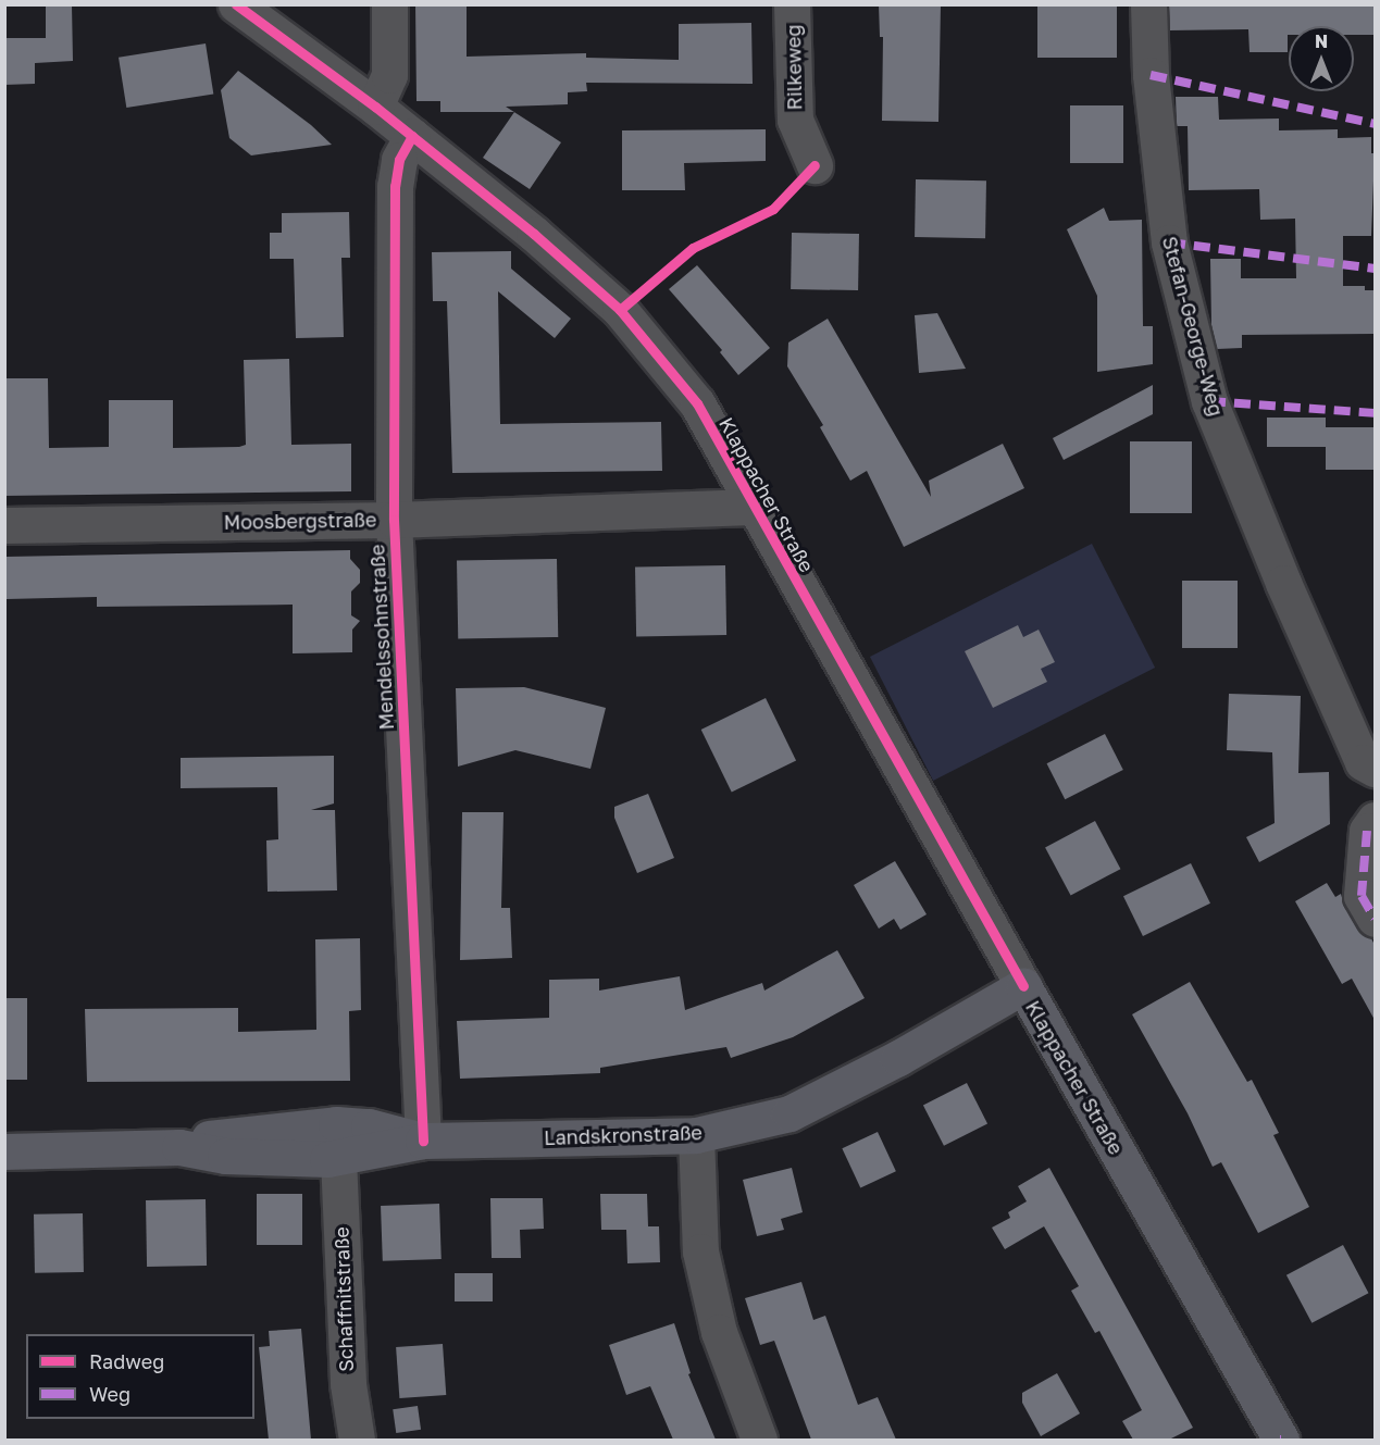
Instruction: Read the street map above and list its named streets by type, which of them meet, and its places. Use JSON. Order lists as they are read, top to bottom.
{
  "streets": {
    "main road": ["Klappacher Straße", "Landskronstraße"],
    "street": [
      "Rilkeweg",
      "Stefan-George-Weg",
      "Moosbergstraße",
      "Mendelssohnstraße",
      "Schaffnitstraße"
    ]
  },
  "crossings": [
    ["Klappacher Straße", "Moosbergstraße"],
    ["Klappacher Straße", "Mendelssohnstraße"],
    ["Klappacher Straße", "Landskronstraße"],
    ["Moosbergstraße", "Mendelssohnstraße"],
    ["Mendelssohnstraße", "Landskronstraße"],
    ["Landskronstraße", "Schaffnitstraße"]
  ],
  "legend": ["Radweg", "Weg"],
  "north": "top"
}
